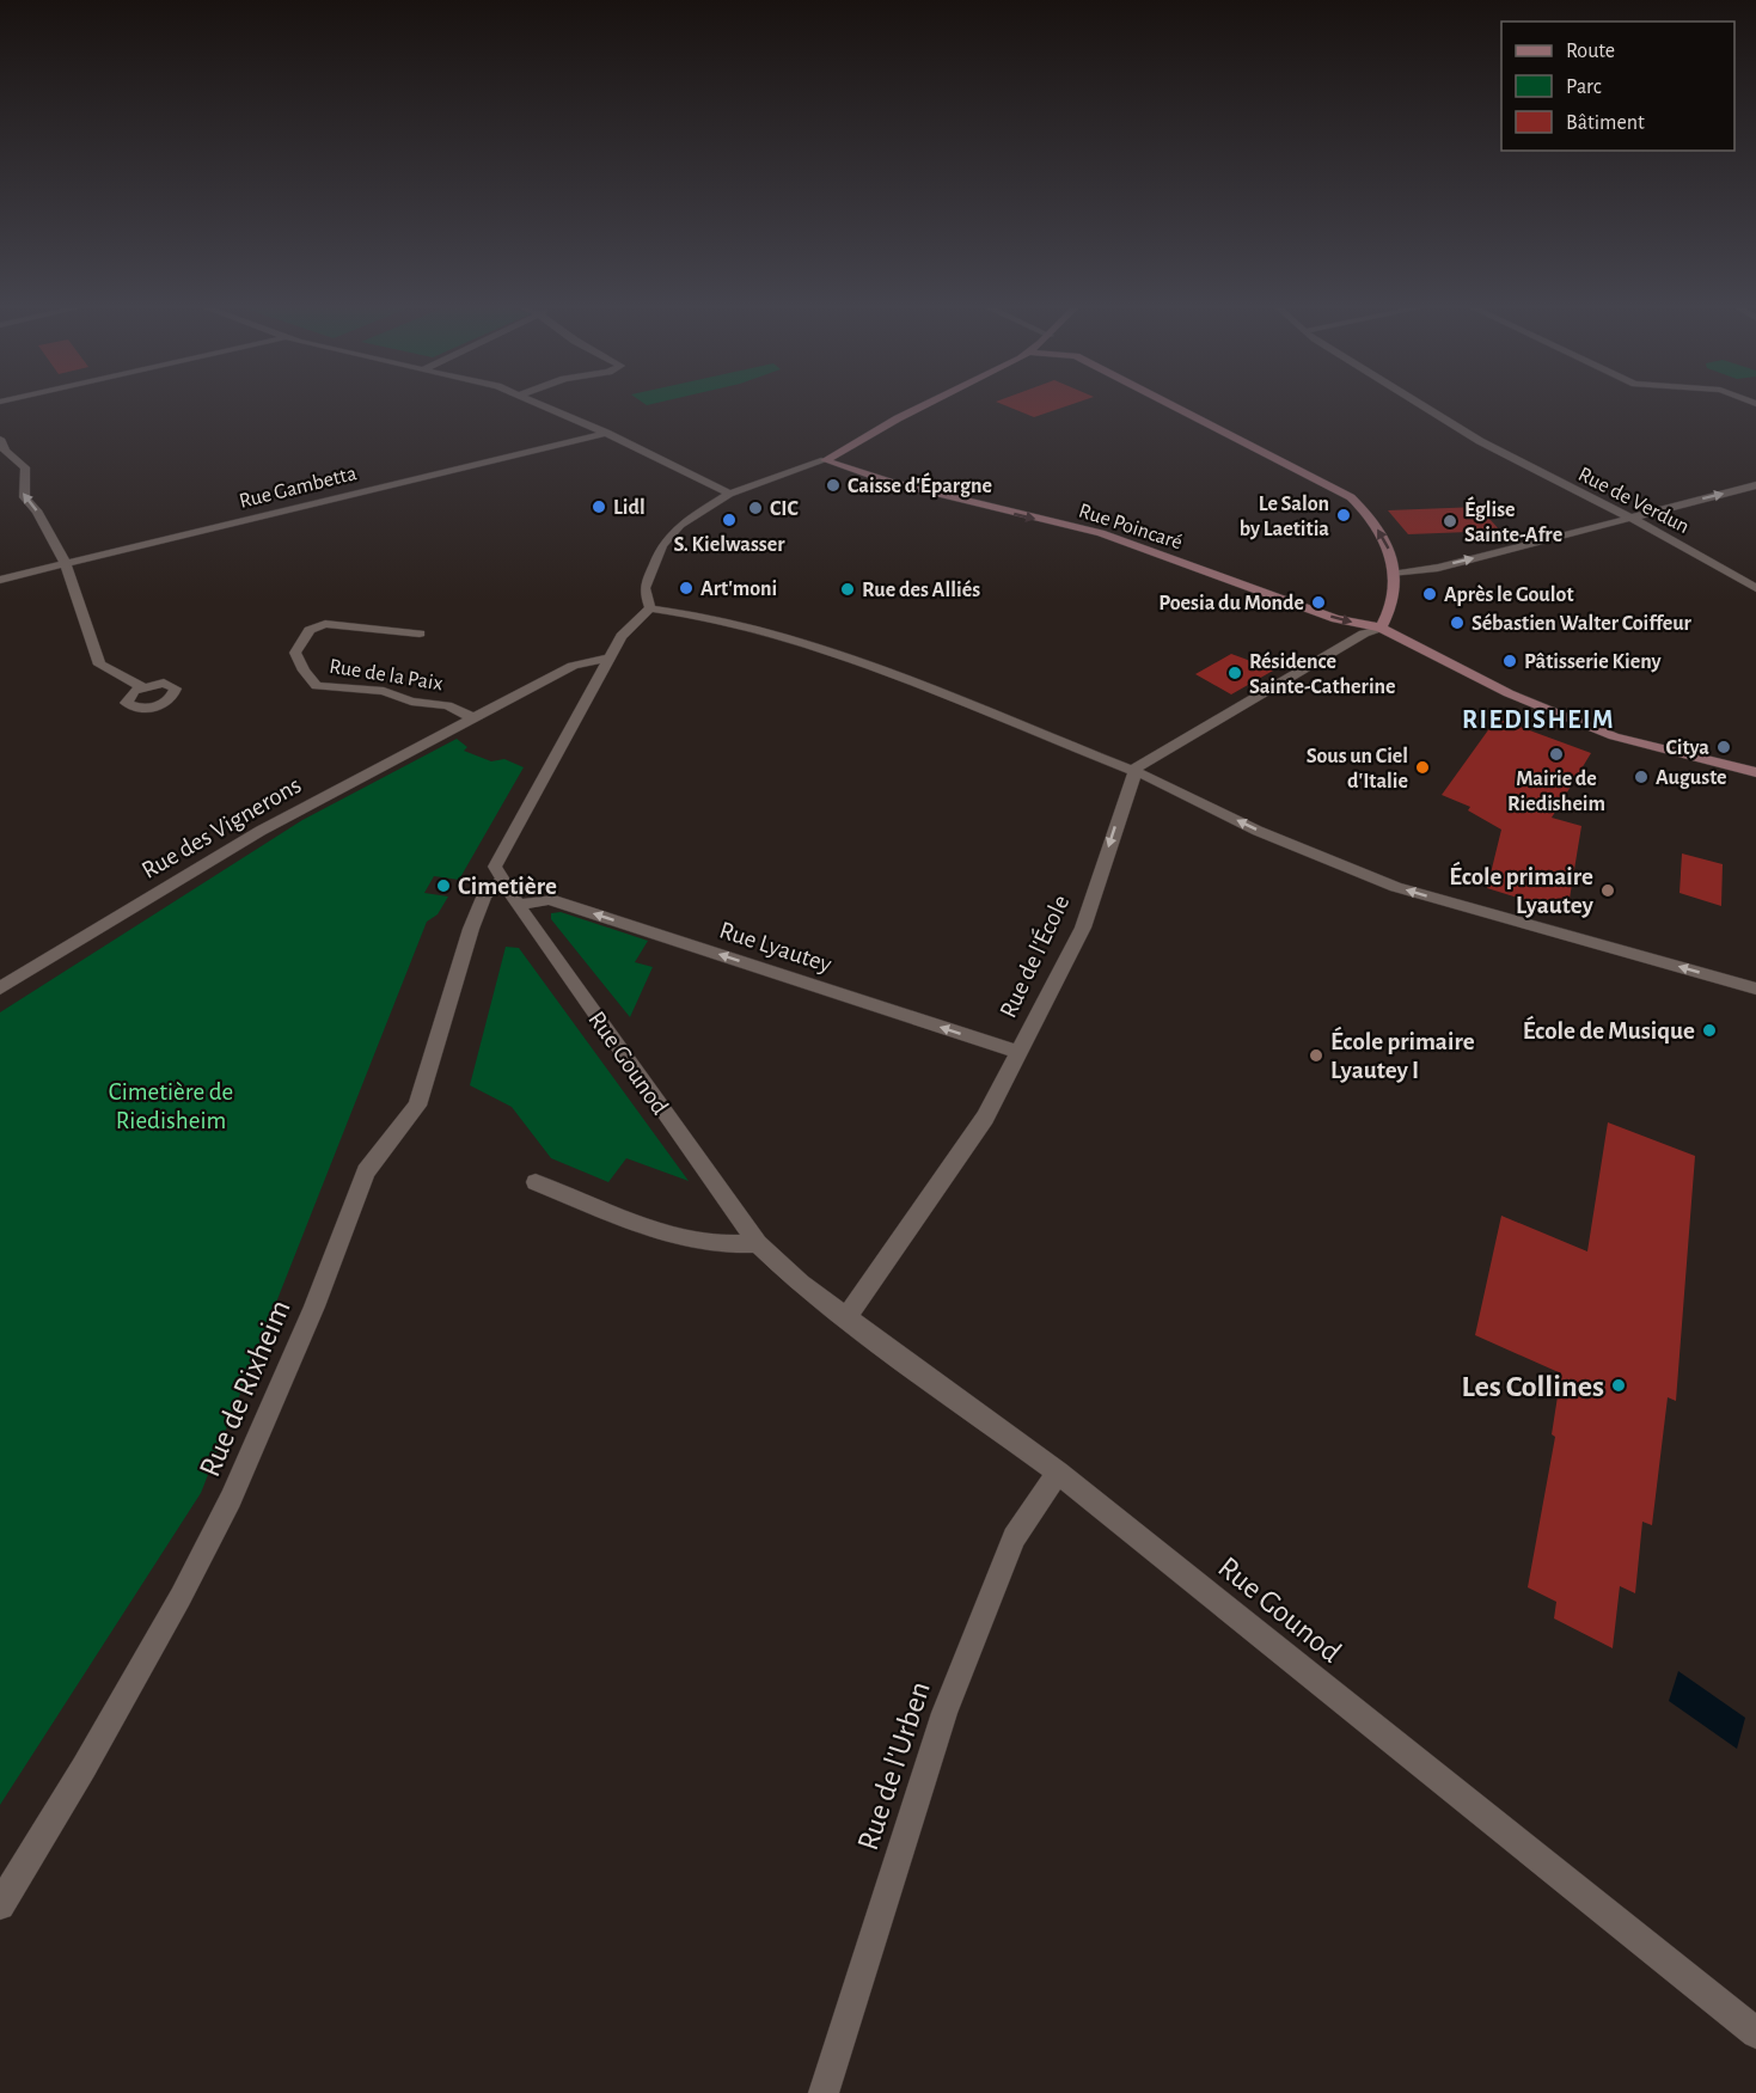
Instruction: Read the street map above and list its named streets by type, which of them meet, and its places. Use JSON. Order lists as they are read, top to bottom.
{
  "streets": {
    "street": [
      "Rue Gambetta",
      "Rue de Verdun",
      "Rue Poincaré",
      "Rue de la Paix",
      "Rue des Vignerons",
      "Rue Lyautey",
      "Rue de l'École",
      "Rue Gounod",
      "Rue de Rixheim",
      "Rue de l'Urben"
    ]
  },
  "crossings": [
    ["Rue de la Paix", "Rue des Vignerons"],
    ["Rue Lyautey", "Rue de l'École"],
    ["Rue Lyautey", "Rue Gounod"],
    ["Rue de l'École", "Rue Gounod"],
    ["Rue Gounod", "Rue de Rixheim"],
    ["Rue Gounod", "Rue de l'Urben"]
  ],
  "one_way": ["Rue Lyautey", "Rue de l'École"],
  "districts": ["RIEDISHEIM"],
  "parks": ["Cimetière de Riedisheim"],
  "places": [
    "Caisse d'Épargne",
    "Lidl",
    "CIC",
    "Le Salon by Laetitia",
    "S. Kielwasser",
    "Église Sainte-Afre",
    "Art'moni",
    "Rue des Alliés",
    "Après le Goulot",
    "Poesia du Monde",
    "Sébastien Walter Coiffeur",
    "Pâtisserie Kieny",
    "Résidence Sainte-Catherine",
    "Citya",
    "Mairie de Riedisheim",
    "Sous un Ciel d'Italie",
    "Auguste",
    "Cimetière",
    "École primaire Lyautey",
    "École de Musique",
    "École primaire Lyautey I",
    "Les Collines"
  ],
  "legend": ["Route", "Parc", "Bâtiment"]
}
